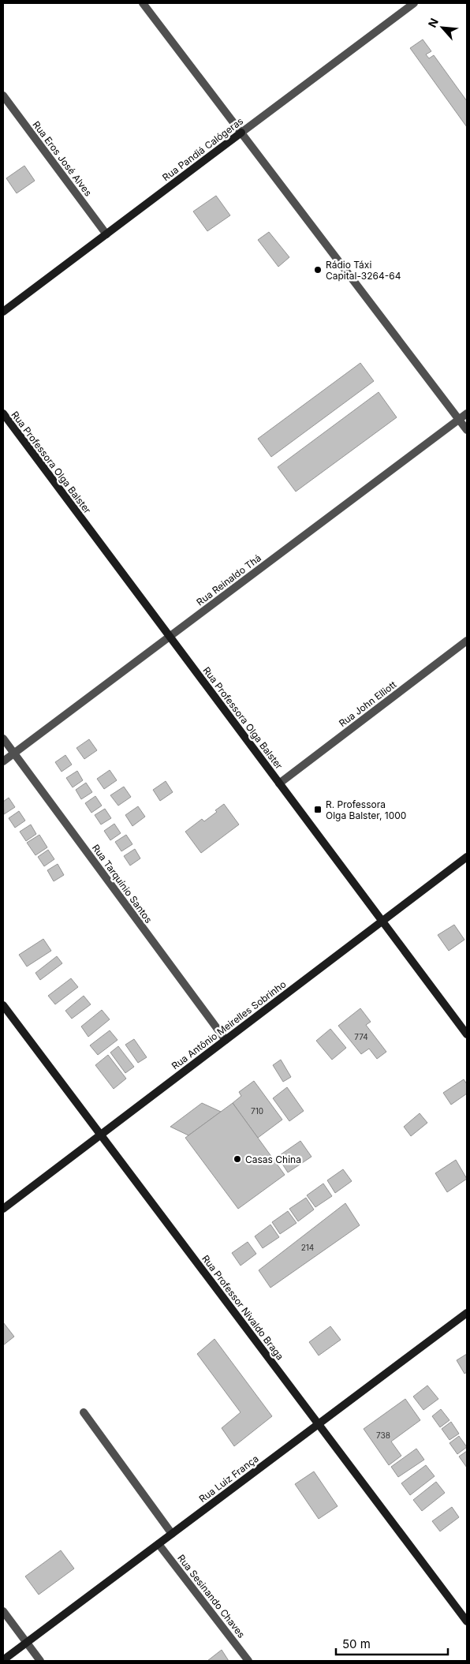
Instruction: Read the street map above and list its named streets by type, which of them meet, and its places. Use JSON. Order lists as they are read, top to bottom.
{
  "streets": {
    "main road": [
      "Rua Pandiá Calógeras",
      "Rua Professora Olga Balster",
      "Rua Antônio Meirelles Sobrinho",
      "Rua Professor Nivaldo Braga",
      "Rua Luiz França"
    ],
    "street": [
      "Rua Eros José Alves",
      "Rua Reinaldo Thá",
      "Rua John Elliott",
      "Rua Tarquínio Santos",
      "Rua Sesinando Chaves"
    ]
  },
  "crossings": [
    ["Rua Pandiá Calógeras", "Rua Eros José Alves"],
    ["Rua Professora Olga Balster", "Rua Reinaldo Thá"],
    ["Rua Professora Olga Balster", "Rua John Elliott"],
    ["Rua Professora Olga Balster", "Rua Antônio Meirelles Sobrinho"],
    ["Rua Reinaldo Thá", "Rua Tarquínio Santos"],
    ["Rua Tarquínio Santos", "Rua Antônio Meirelles Sobrinho"],
    ["Rua Antônio Meirelles Sobrinho", "Rua Professor Nivaldo Braga"],
    ["Rua Professor Nivaldo Braga", "Rua Luiz França"],
    ["Rua Luiz França", "Rua Sesinando Chaves"]
  ],
  "places": {
    "other": ["Rádio Táxi Capital-3264-64", "Casas China"],
    "transit": ["R. Professora Olga Balster, 1000"]
  },
  "house_numbers": [
    "774",
    "710",
    "214",
    "738"
  ],
  "scale_bar": "50 m",
  "north": "top left"
}
